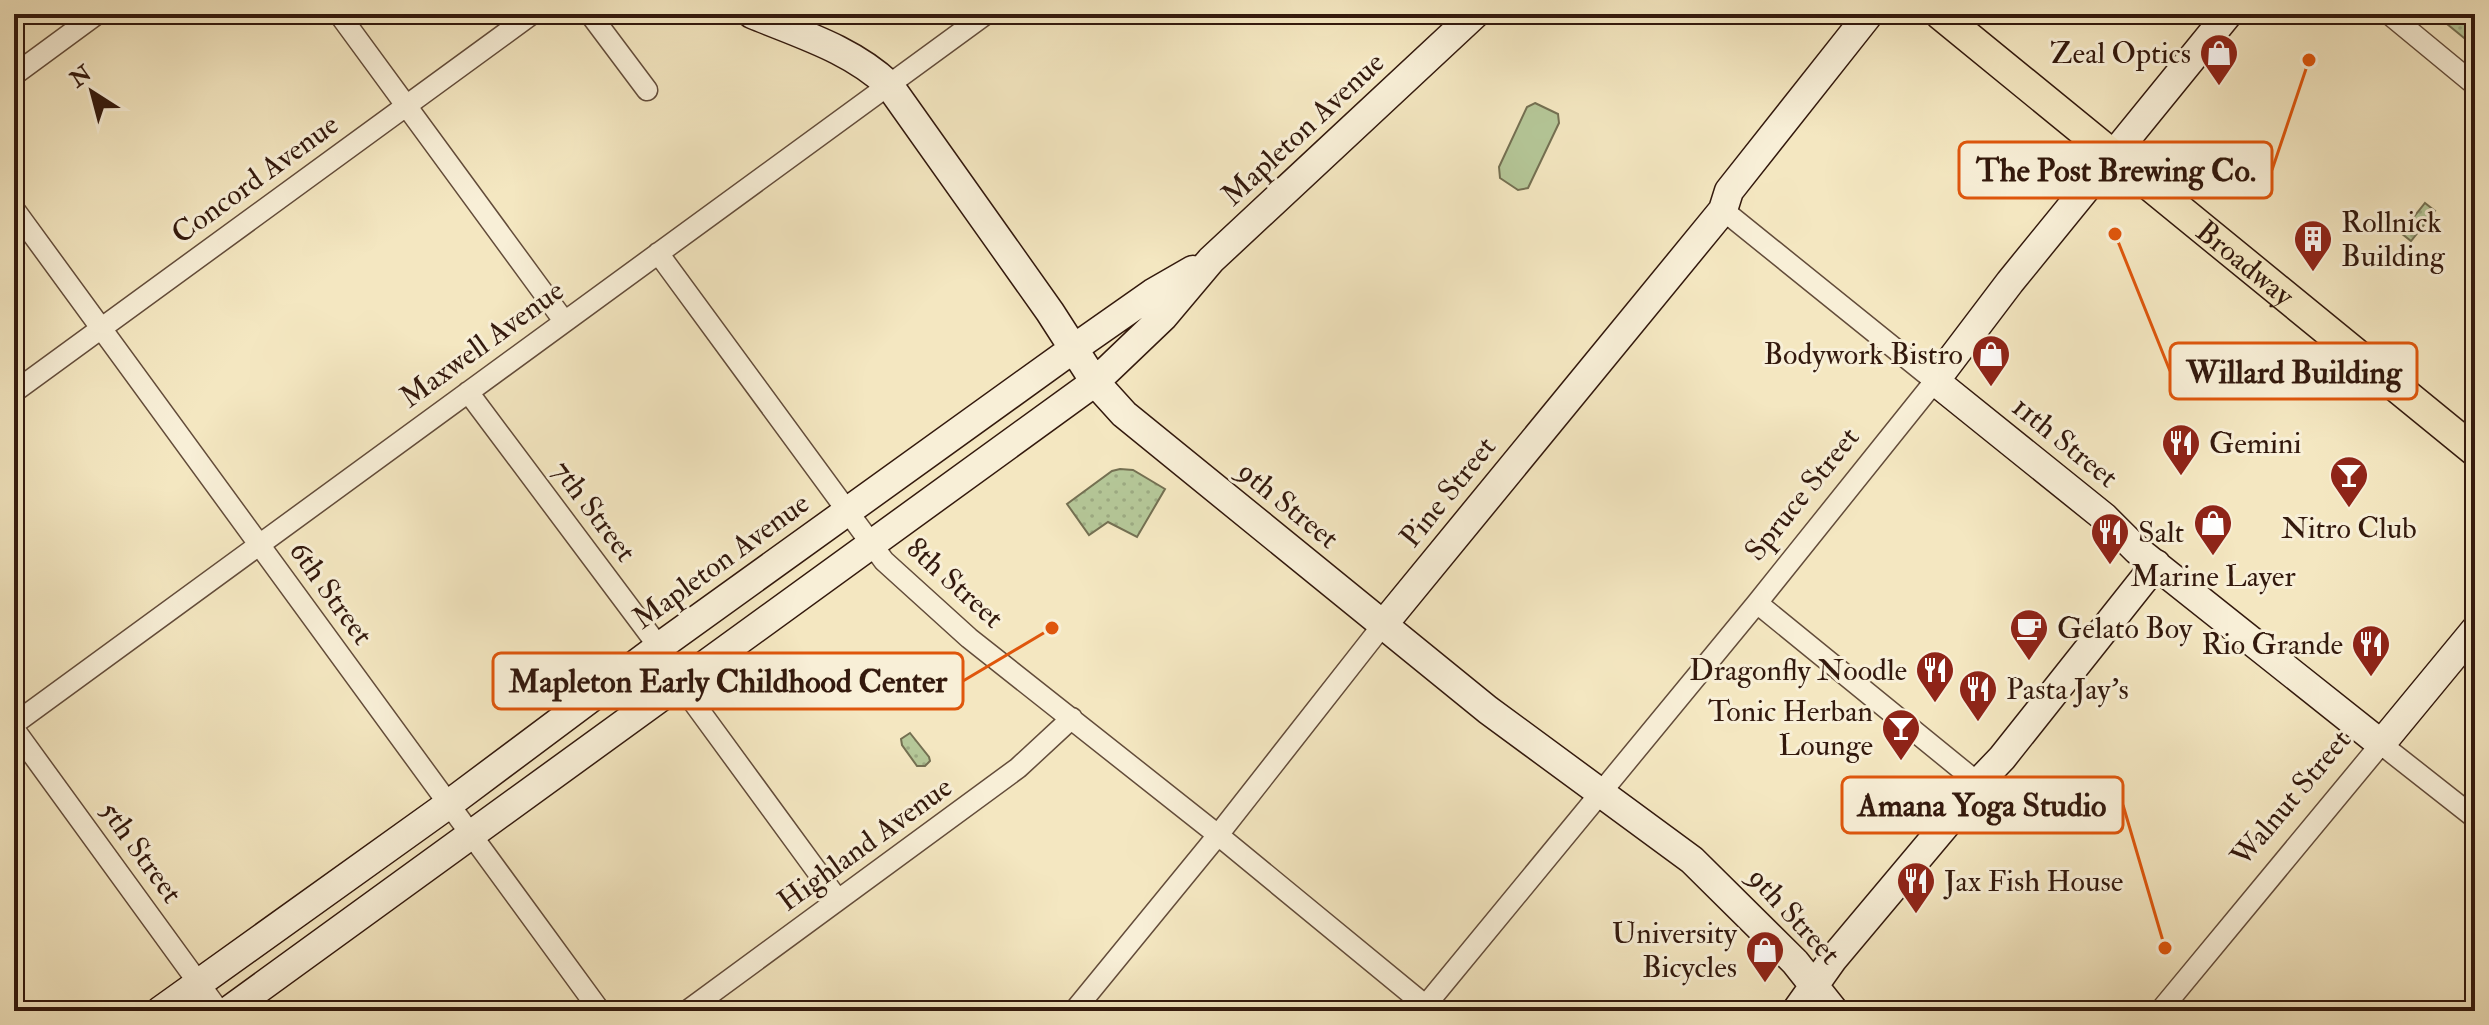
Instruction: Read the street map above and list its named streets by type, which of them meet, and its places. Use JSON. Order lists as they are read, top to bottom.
{
  "streets": {
    "main road": ["Broadway"],
    "street": [
      "Mapleton Avenue",
      "Concord Avenue",
      "Maxwell Avenue",
      "11th Street",
      "Pine Street",
      "Spruce Street",
      "9th Street",
      "7th Street",
      "8th Street",
      "6th Street",
      "Walnut Street",
      "Highland Avenue",
      "5th Street"
    ]
  },
  "crossings": [
    ["Mapleton Avenue", "9th Street"],
    ["Mapleton Avenue", "7th Street"],
    ["Mapleton Avenue", "8th Street"],
    ["Mapleton Avenue", "6th Street"],
    ["Mapleton Avenue", "5th Street"],
    ["Concord Avenue", "6th Street"],
    ["Broadway", "Spruce Street"],
    ["Maxwell Avenue", "9th Street"],
    ["Maxwell Avenue", "7th Street"],
    ["Maxwell Avenue", "8th Street"],
    ["Maxwell Avenue", "6th Street"],
    ["Maxwell Avenue", "5th Street"],
    ["11th Street", "Pine Street"],
    ["11th Street", "Spruce Street"],
    ["11th Street", "Walnut Street"],
    ["Pine Street", "9th Street"],
    ["Pine Street", "8th Street"],
    ["Spruce Street", "9th Street"],
    ["Spruce Street", "8th Street"],
    ["7th Street", "Highland Avenue"],
    ["8th Street", "Highland Avenue"]
  ],
  "places": {
    "other": [
      "The Post Brewing Co.",
      "Willard Building",
      "Mapleton Early Childhood Center",
      "Amana Yoga Studio"
    ],
    "shop": [
      "Zeal Optics",
      "Bodywork Bistro",
      "Marine Layer",
      "University Bicycles"
    ],
    "building": ["Rollnick Building"],
    "restaurant": [
      "Gemini",
      "Salt",
      "Rio Grande",
      "Dragonfly Noodle",
      "Pasta Jay's",
      "Jax Fish House"
    ],
    "bar": ["Nitro Club", "Tonic Herban Lounge"],
    "cafe": ["Gelato Boy"]
  },
  "north": "top left"
}
